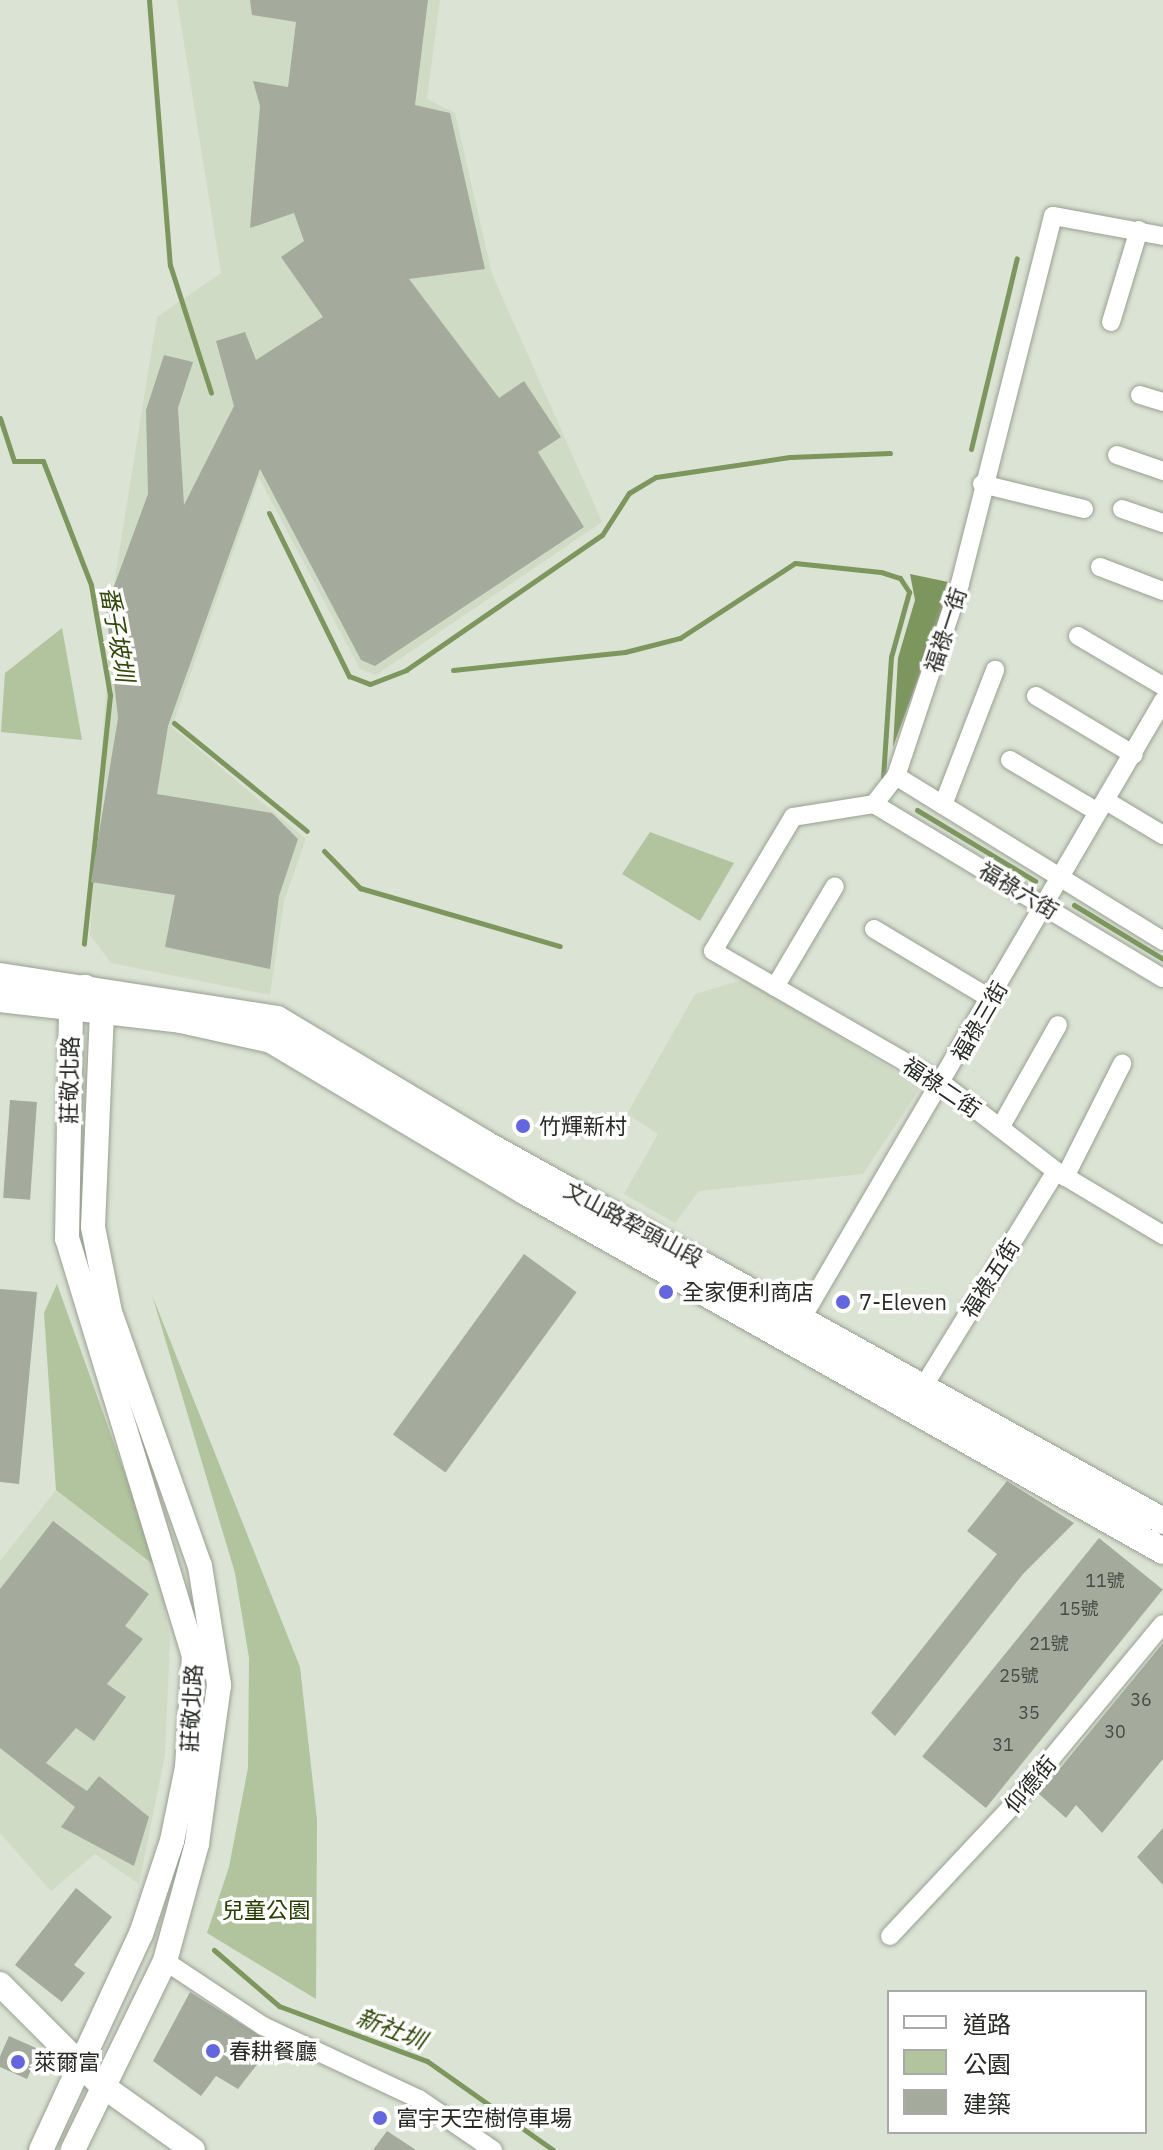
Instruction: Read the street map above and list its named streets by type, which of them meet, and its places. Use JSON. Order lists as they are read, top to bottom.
{
  "streets": {
    "main road": ["文山路犂頭山段"],
    "street": [
      "福祿一街",
      "福祿六街",
      "福祿三街",
      "莊敬北路",
      "福祿二街",
      "福祿五街",
      "仰德街"
    ]
  },
  "crossings": [
    ["福祿一街", "福祿六街"],
    ["福祿一街", "福祿二街"],
    ["福祿六街", "福祿三街"],
    ["福祿六街", "福祿二街"],
    ["福祿三街", "福祿二街"],
    ["福祿三街", "文山路犂頭山段"],
    ["莊敬北路", "文山路犂頭山段"],
    ["福祿二街", "福祿五街"],
    ["文山路犂頭山段", "福祿五街"]
  ],
  "water": ["番子坡圳", "新社圳"],
  "parks": ["兒童公園"],
  "places": [
    "竹輝新村",
    "全家便利商店",
    "7-Eleven",
    "春耕餐廳",
    "萊爾富",
    "富宇天空樹停車場"
  ],
  "house_numbers": [
    "11號",
    "15號",
    "21號",
    "25號",
    "36",
    "35",
    "30",
    "31"
  ],
  "legend": ["道路", "公園", "建築"]
}
